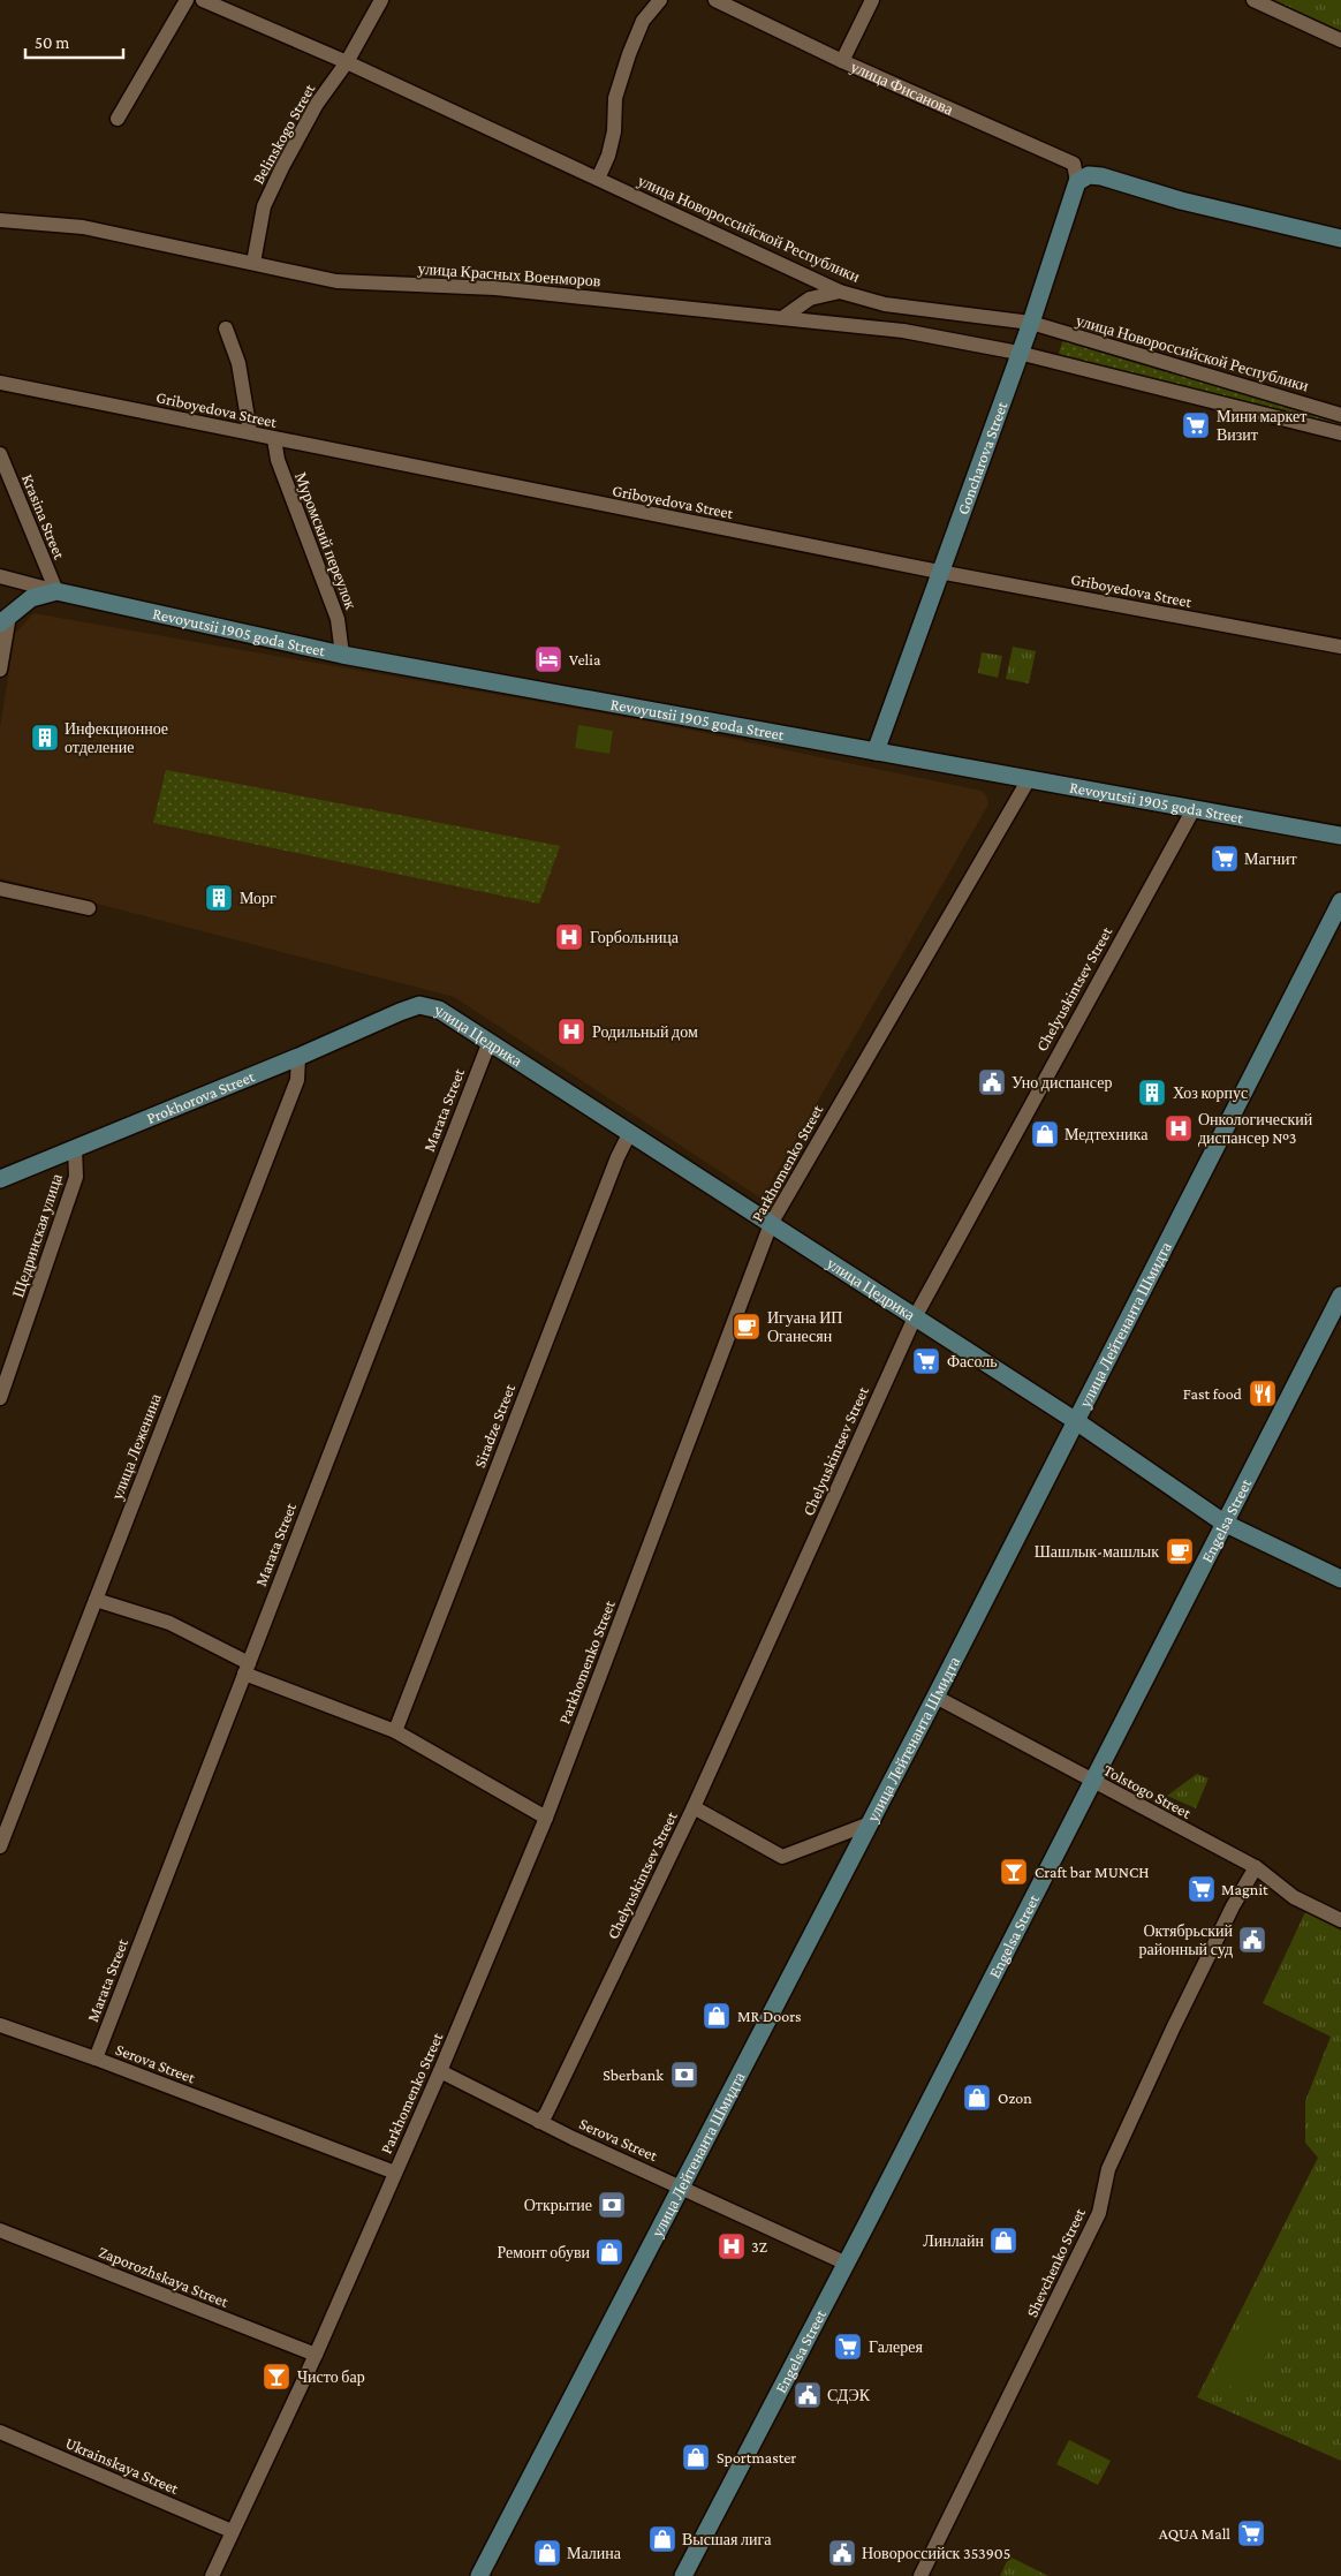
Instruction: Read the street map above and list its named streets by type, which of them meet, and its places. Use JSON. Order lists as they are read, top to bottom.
{
  "streets": {
    "street": [
      "улица Фисанова",
      "Belinskogo Street",
      "улица Новороссийской Республики",
      "улица Красных Военморов",
      "Griboyedova Street",
      "Goncharova Street",
      "Krasina Street",
      "Муромский переулок",
      "Revoyutsii 1905 goda Street",
      "Chelyuskintsev Street",
      "улица Цедрика",
      "Prokhorova Street",
      "Marata Street",
      "Parkhomenko Street",
      "Щедринская улица",
      "улица Лейтенанта Шмидта",
      "Siradze Street",
      "улица Леженина",
      "Engelsa Street",
      "Tolstogo Street",
      "Serova Street",
      "Shevchenko Street",
      "Zaporozhskaya Street",
      "Ukrainskaya Street"
    ]
  },
  "crossings": [
    ["Belinskogo Street", "улица Новороссийской Республики"],
    ["Belinskogo Street", "улица Красных Военморов"],
    ["улица Новороссийской Республики", "Goncharova Street"],
    ["улица Красных Военморов", "Goncharova Street"],
    ["Griboyedova Street", "Goncharova Street"],
    ["Griboyedova Street", "Муромский переулок"],
    ["Goncharova Street", "Revoyutsii 1905 goda Street"],
    ["Krasina Street", "Revoyutsii 1905 goda Street"],
    ["Муромский переулок", "Revoyutsii 1905 goda Street"],
    ["Revoyutsii 1905 goda Street", "Chelyuskintsev Street"],
    ["Revoyutsii 1905 goda Street", "Parkhomenko Street"],
    ["Chelyuskintsev Street", "улица Цедрика"],
    ["Chelyuskintsev Street", "Serova Street"],
    ["улица Цедрика", "Prokhorova Street"],
    ["улица Цедрика", "Marata Street"],
    ["улица Цедрика", "Parkhomenko Street"],
    ["улица Цедрика", "улица Лейтенанта Шмидта"],
    ["улица Цедрика", "Siradze Street"],
    ["улица Цедрика", "Engelsa Street"],
    ["Prokhorova Street", "Щедринская улица"],
    ["Prokhorova Street", "улица Леженина"],
    ["Marata Street", "Serova Street"],
    ["Parkhomenko Street", "Serova Street"],
    ["Parkhomenko Street", "Zaporozhskaya Street"],
    ["Parkhomenko Street", "Ukrainskaya Street"],
    ["улица Лейтенанта Шмидта", "Tolstogo Street"],
    ["улица Лейтенанта Шмидта", "Serova Street"],
    ["Engelsa Street", "Tolstogo Street"],
    ["Engelsa Street", "Serova Street"],
    ["Tolstogo Street", "Shevchenko Street"]
  ],
  "places": {
    "supermarket": [
      "Мини маркет Визит",
      "Магнит",
      "Фасоль",
      "Magnit",
      "Галерея",
      "AQUA Mall"
    ],
    "hotel": ["Velia"],
    "building": ["Инфекционное отделение", "Морг", "Хоз корпус"],
    "hospital": [
      "Горбольница",
      "Родильный дом",
      "Онкологический диспансер №3",
      "3Z"
    ],
    "public building": [
      "Уно диспансер",
      "Октябрьский районный суд",
      "СДЭК",
      "Новороссийск 353905"
    ],
    "shop": [
      "Медтехника",
      "MR Doors",
      "Ozon",
      "Линлайн",
      "Ремонт обуви",
      "Sportmaster",
      "Высшая лига",
      "Малина"
    ],
    "cafe": ["Игуана ИП Оганесян", "Шашлык-машлык"],
    "restaurant": ["Fast food"],
    "bar": ["Craft bar MUNCH", "Чисто бар"],
    "bank": ["Sberbank", "Открытие"]
  },
  "scale_bar": "50 m"
}
